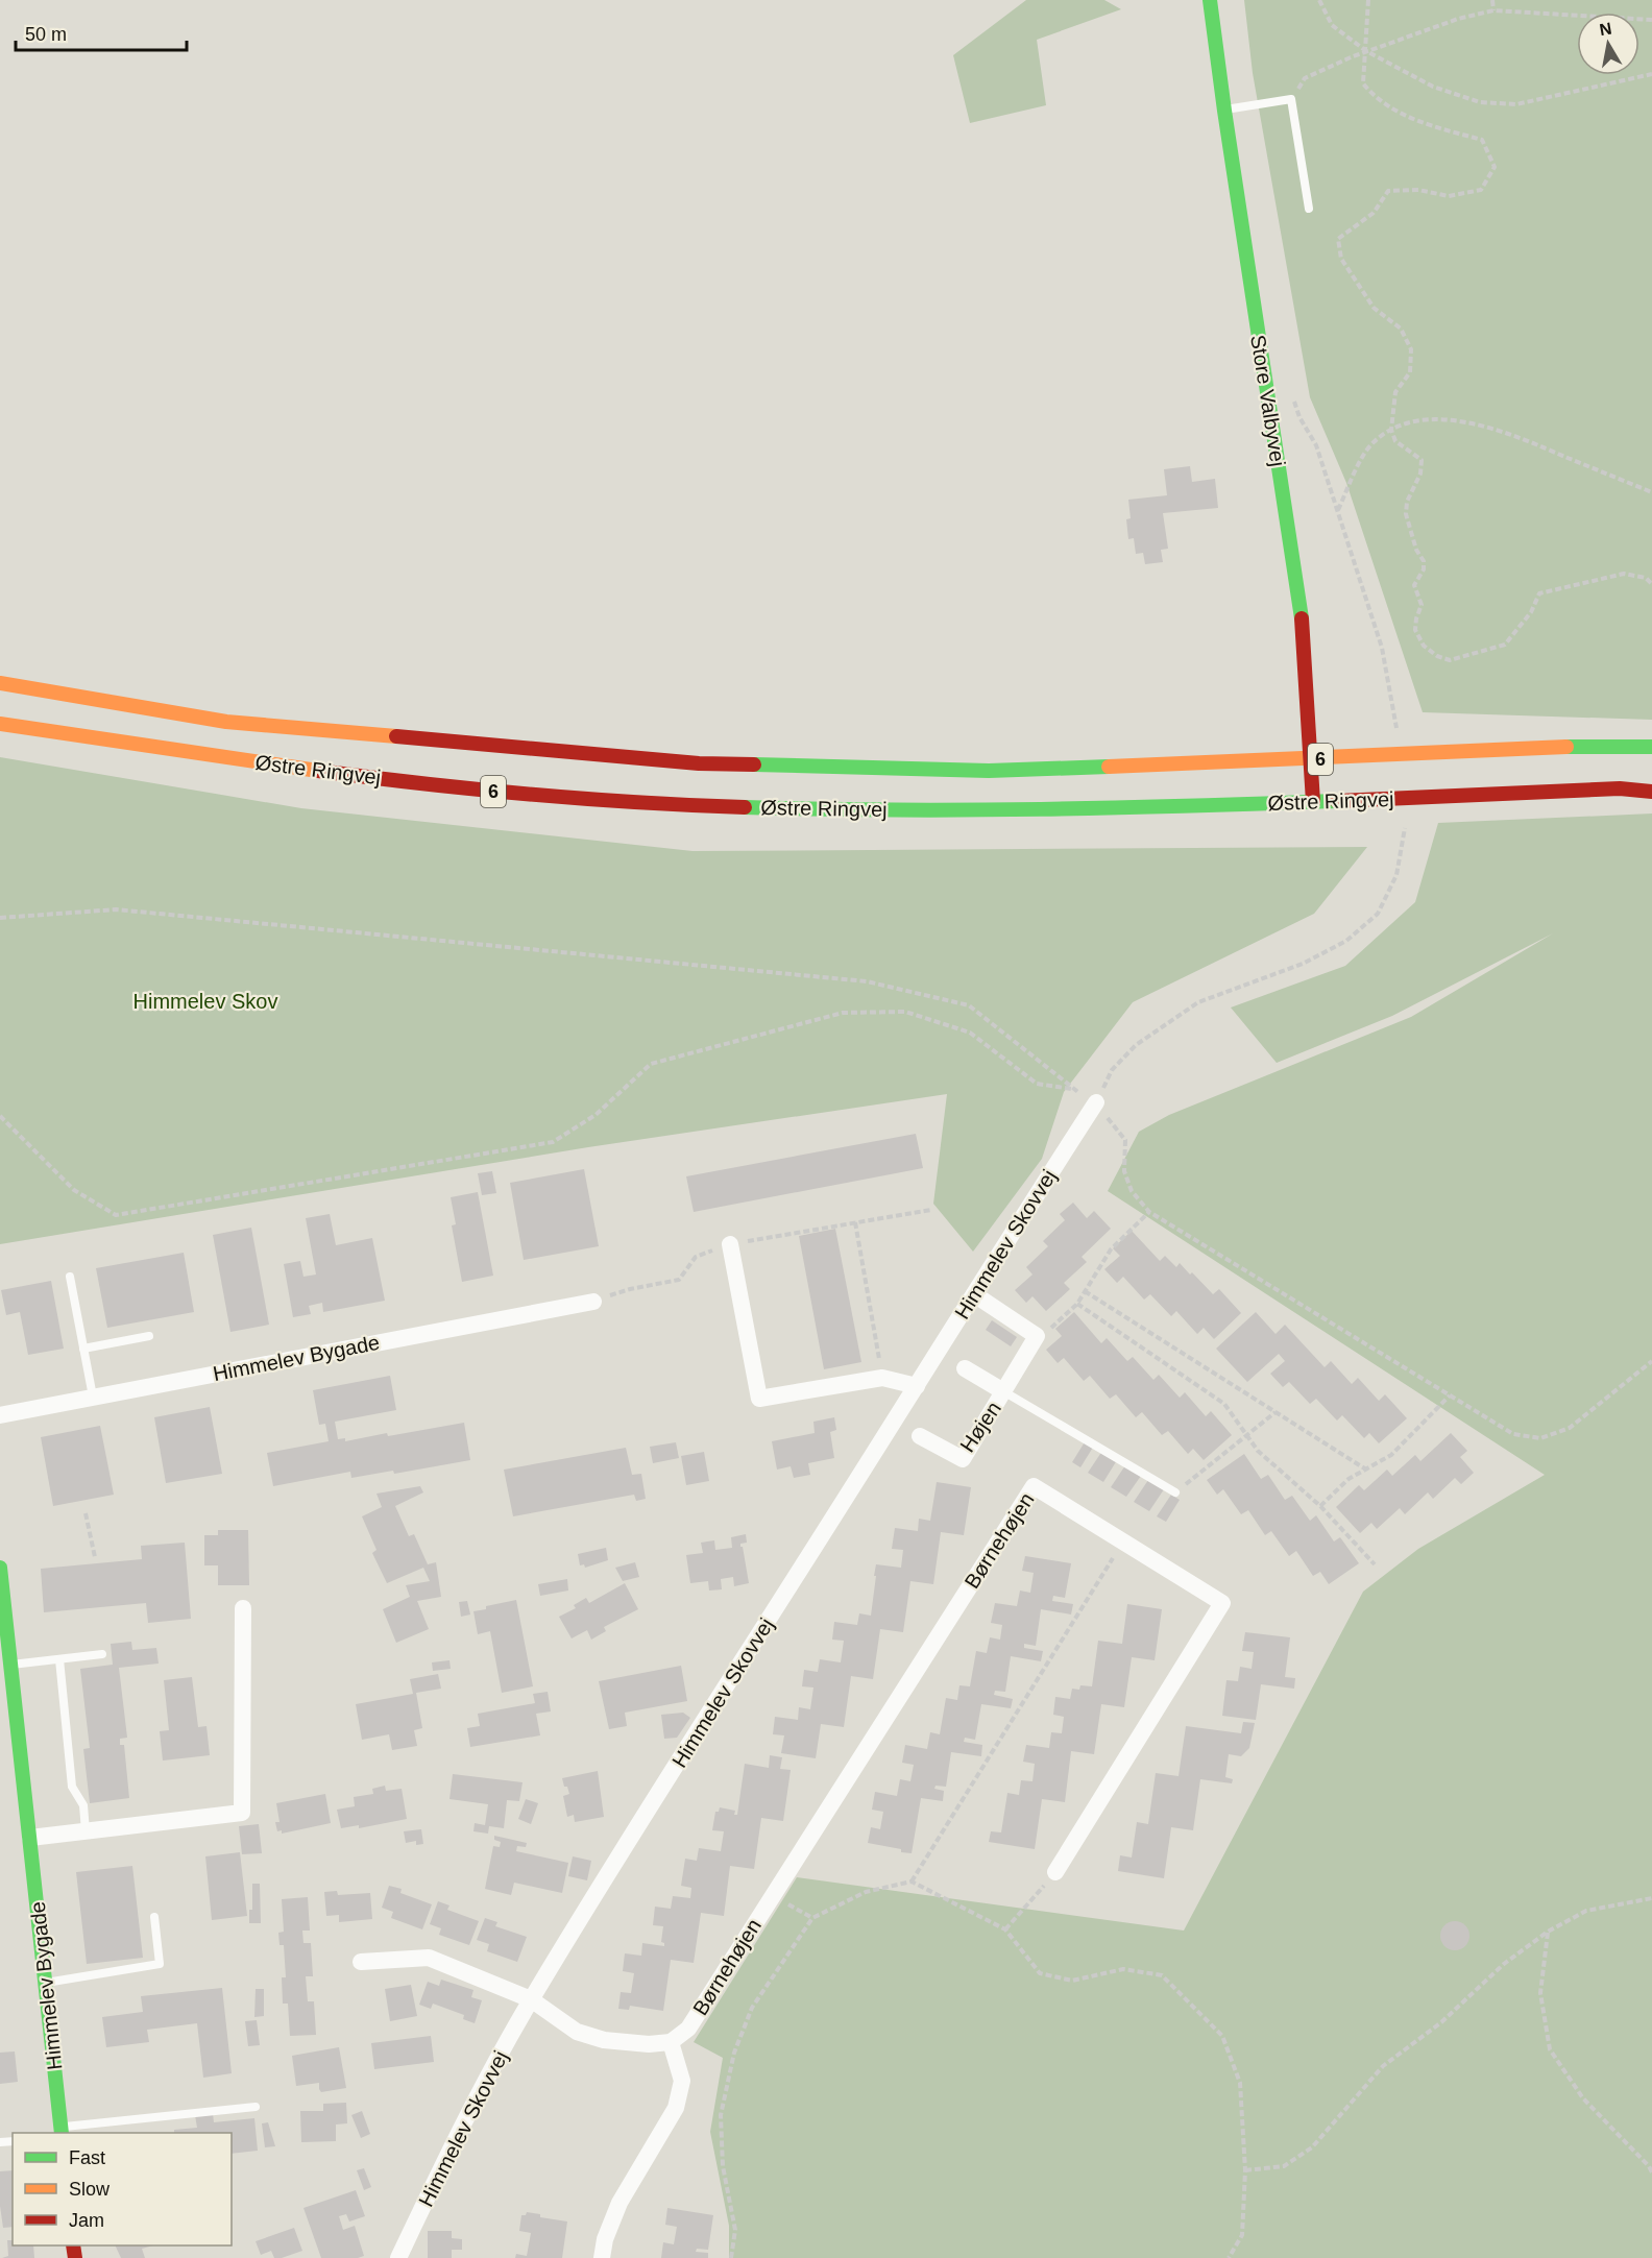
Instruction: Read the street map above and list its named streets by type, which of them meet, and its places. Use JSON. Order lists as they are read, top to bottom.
{
  "streets": {
    "main road": [
      "Store Valbyvej",
      "6",
      "Østre Ringvej",
      "Himmelev Bygade"
    ],
    "street": ["Himmelev Skovvej", "Højen", "Børnehøjen"]
  },
  "crossings": [
    ["Store Valbyvej", "Østre Ringvej"]
  ],
  "parks": ["Himmelev Skov"],
  "legend": ["Fast", "Slow", "Jam"],
  "scale_bar": "50 m",
  "north": "top"
}
